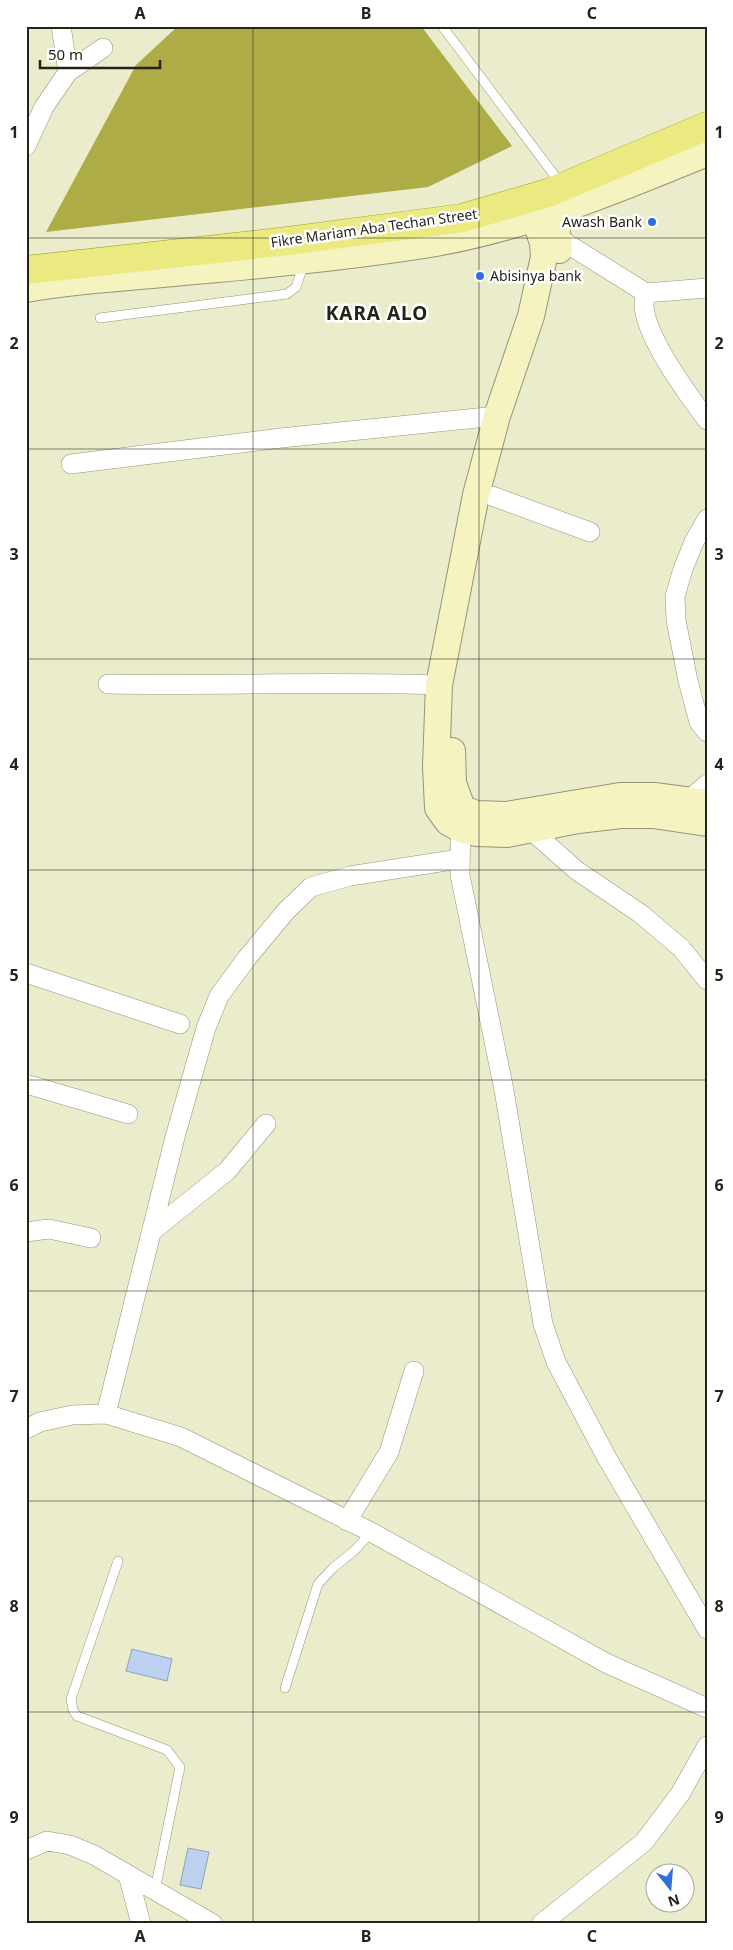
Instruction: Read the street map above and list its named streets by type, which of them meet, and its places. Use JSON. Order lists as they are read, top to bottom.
{
  "streets": {
    "main road": ["Fikre Mariam Aba Techan Street"]
  },
  "districts": ["KARA ALO"],
  "places": ["Awash Bank", "Abisinya bank"],
  "scale_bar": "50 m",
  "north": "bottom",
  "grid": {
    "columns": ["A", "B", "C"],
    "rows": [
      "1",
      "2",
      "3",
      "4",
      "5",
      "6",
      "7",
      "8",
      "9"
    ]
  }
}
